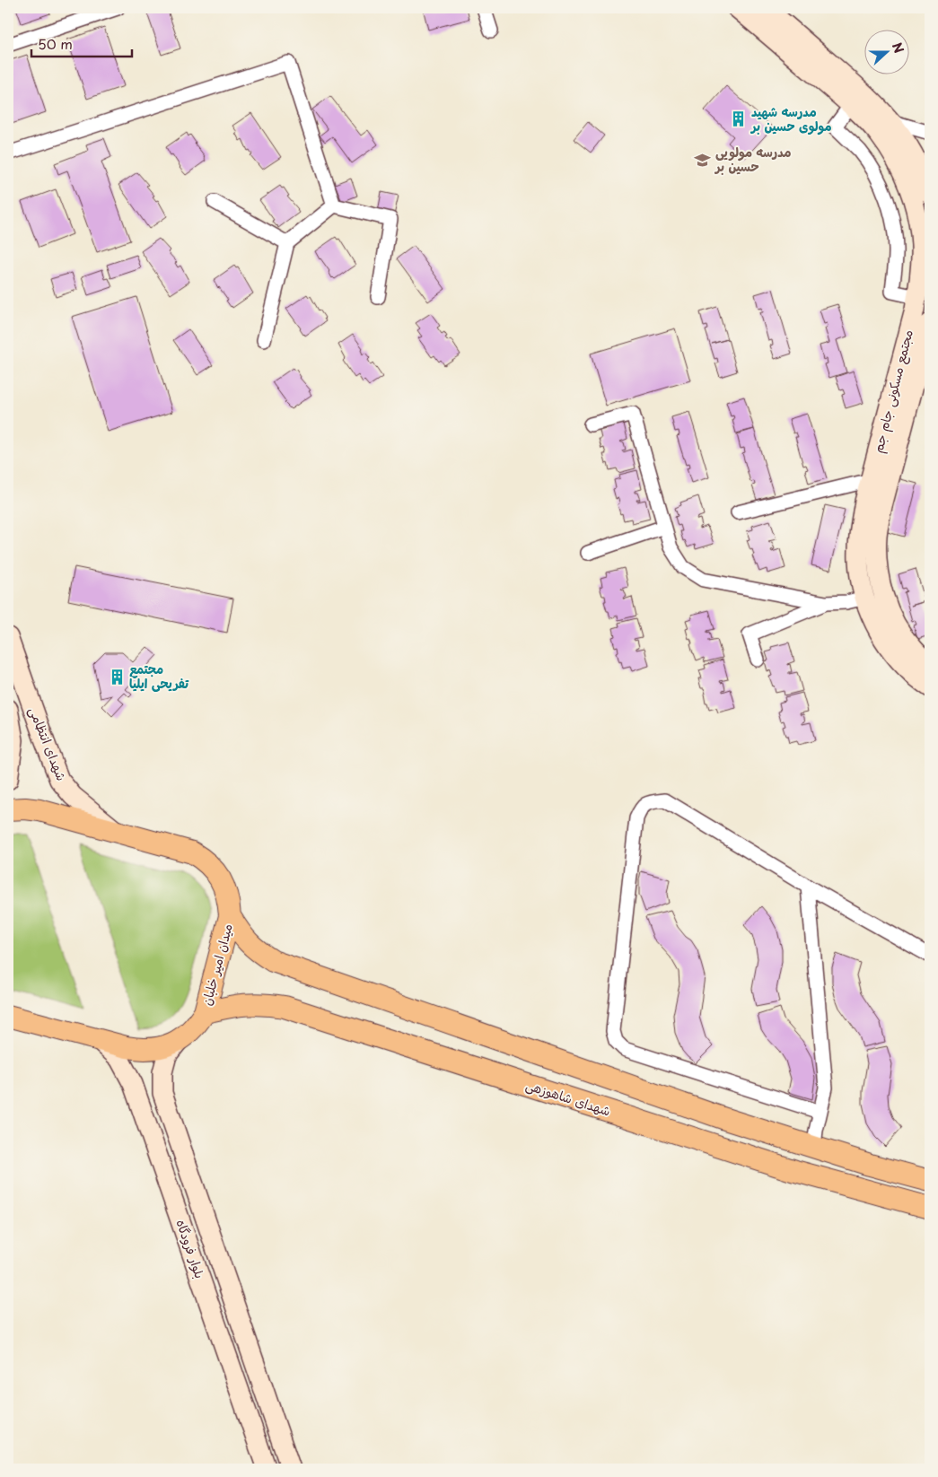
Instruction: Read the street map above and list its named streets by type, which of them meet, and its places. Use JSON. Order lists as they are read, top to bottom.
{
  "streets": {
    "main road": ["میدان امیر خلبان", "شهدای شاهوزهی"],
    "street": ["مجتمع مسکونی جام جم", "شهدای انتظامی", "بلوار فرودگاه"]
  },
  "crossings": [
    ["شهدای انتظامی", "میدان امیر خلبان"],
    ["میدان امیر خلبان", "شهدای شاهوزهی"],
    ["میدان امیر خلبان", "بلوار فرودگاه"]
  ],
  "places": {
    "building": ["مدرسه شهید مولوی حسین بر", "مجتمع تفریحی ایلیا"],
    "school or university": ["مدرسه مولویی حسین بر"]
  },
  "scale_bar": "50 m",
  "north": "right"
}
